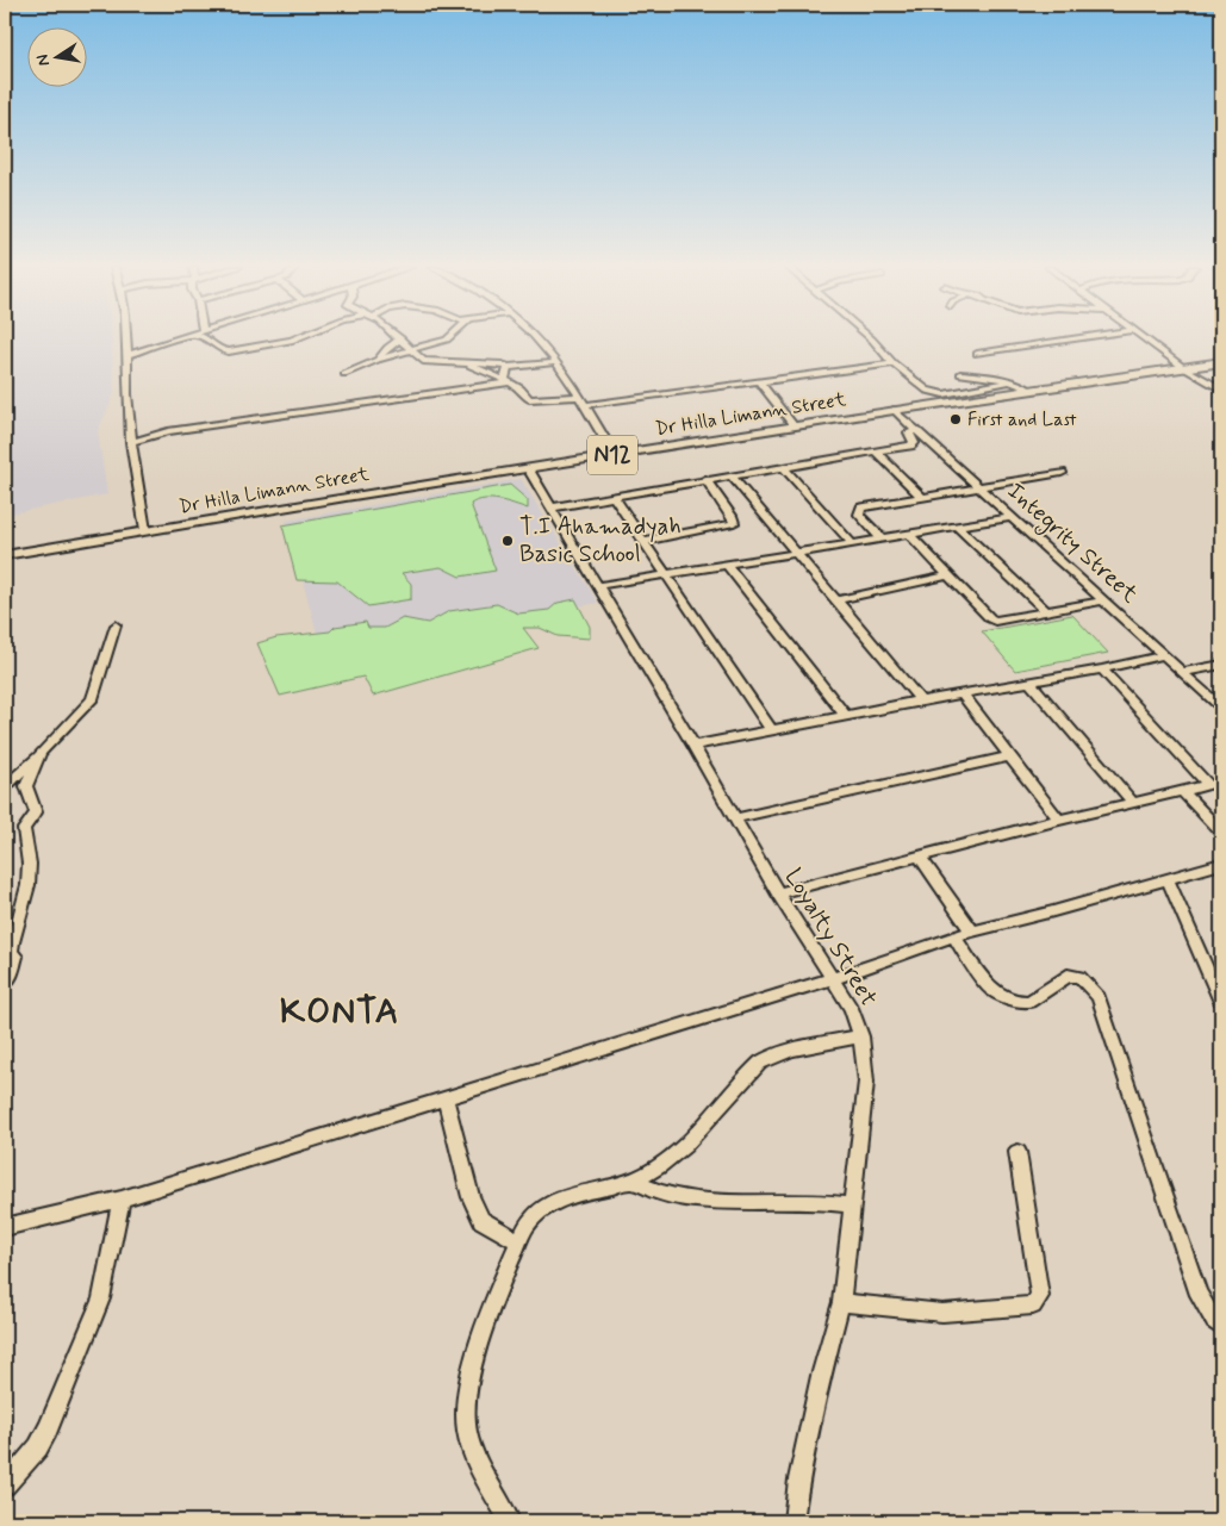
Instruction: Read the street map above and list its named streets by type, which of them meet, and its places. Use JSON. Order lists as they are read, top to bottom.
{
  "streets": {
    "highway": ["Dr Hilla Limann Street", "N12"],
    "street": ["Integrity Street", "Loyalty Street"]
  },
  "crossings": [
    ["Dr Hilla Limann Street", "Integrity Street"],
    ["Dr Hilla Limann Street", "Loyalty Street"]
  ],
  "districts": ["KONTA"],
  "places": ["First and Last", "T.I Ahamadyah Basic School"],
  "north": "left"
}
